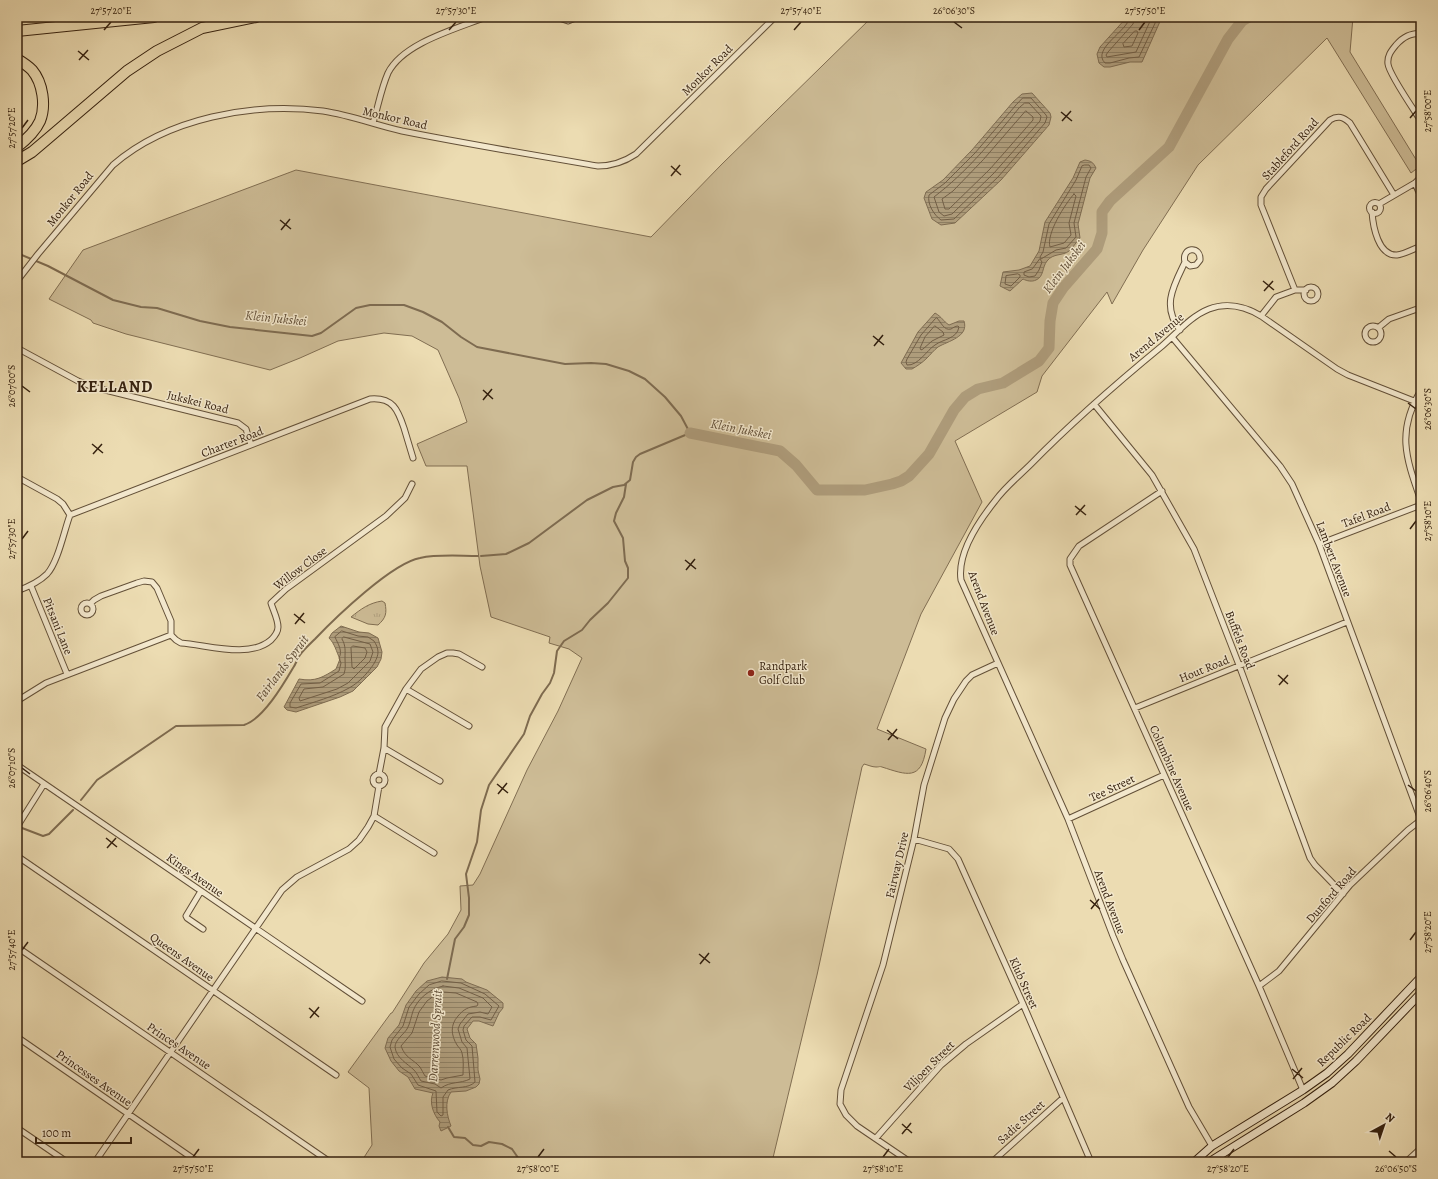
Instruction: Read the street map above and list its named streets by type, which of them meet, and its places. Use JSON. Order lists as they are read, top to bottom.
{
  "streets": {
    "main road": ["Republic Road"],
    "street": [
      "Monkor Road",
      "Stableford Road",
      "Arend Avenue",
      "Jukskei Road",
      "Charter Road",
      "Tafel Road",
      "Lambert Avenue",
      "Willow Close",
      "Pitsani Lane",
      "Buffels Road",
      "Hout Road",
      "Columbine Avenue",
      "Tee Street",
      "Fairway Drive",
      "Kings Avenue",
      "Dunford Road",
      "Queens Avenue",
      "Klub Street",
      "Princes Avenue",
      "Viljoen Street",
      "Princesses Avenue",
      "Sadie Street"
    ]
  },
  "crossings": [
    ["Arend Avenue", "Lambert Avenue"],
    ["Arend Avenue", "Buffels Road"],
    ["Arend Avenue", "Tee Street"],
    ["Arend Avenue", "Fairway Drive"],
    ["Arend Avenue", "Republic Road"],
    ["Jukskei Road", "Charter Road"],
    ["Tafel Road", "Lambert Avenue"],
    ["Lambert Avenue", "Hout Road"],
    ["Lambert Avenue", "Dunford Road"],
    ["Buffels Road", "Hout Road"],
    ["Buffels Road", "Columbine Avenue"],
    ["Buffels Road", "Dunford Road"],
    ["Hout Road", "Columbine Avenue"],
    ["Columbine Avenue", "Tee Street"],
    ["Columbine Avenue", "Dunford Road"],
    ["Columbine Avenue", "Republic Road"],
    ["Fairway Drive", "Klub Street"],
    ["Fairway Drive", "Viljoen Street"],
    ["Klub Street", "Viljoen Street"],
    ["Klub Street", "Sadie Street"]
  ],
  "districts": ["KELLAND"],
  "water": ["Klein Jukskei", "Fairlands Spruit", "Darrenwood Spruit"],
  "places": ["Randpark Golf Club"],
  "scale_bar": "100 m",
  "north": "top right",
  "coordinates": [
    "27°57'20\"E",
    "27°57'30\"E",
    "27°57'40\"E",
    "26°06'30\"S",
    "27°57'50\"E",
    "27°58'00\"E",
    "26°07'00\"S",
    "27°58'10\"E",
    "26°07'10\"S",
    "26°06'40\"S",
    "27°58'20\"E",
    "26°06'50\"S"
  ]
}
